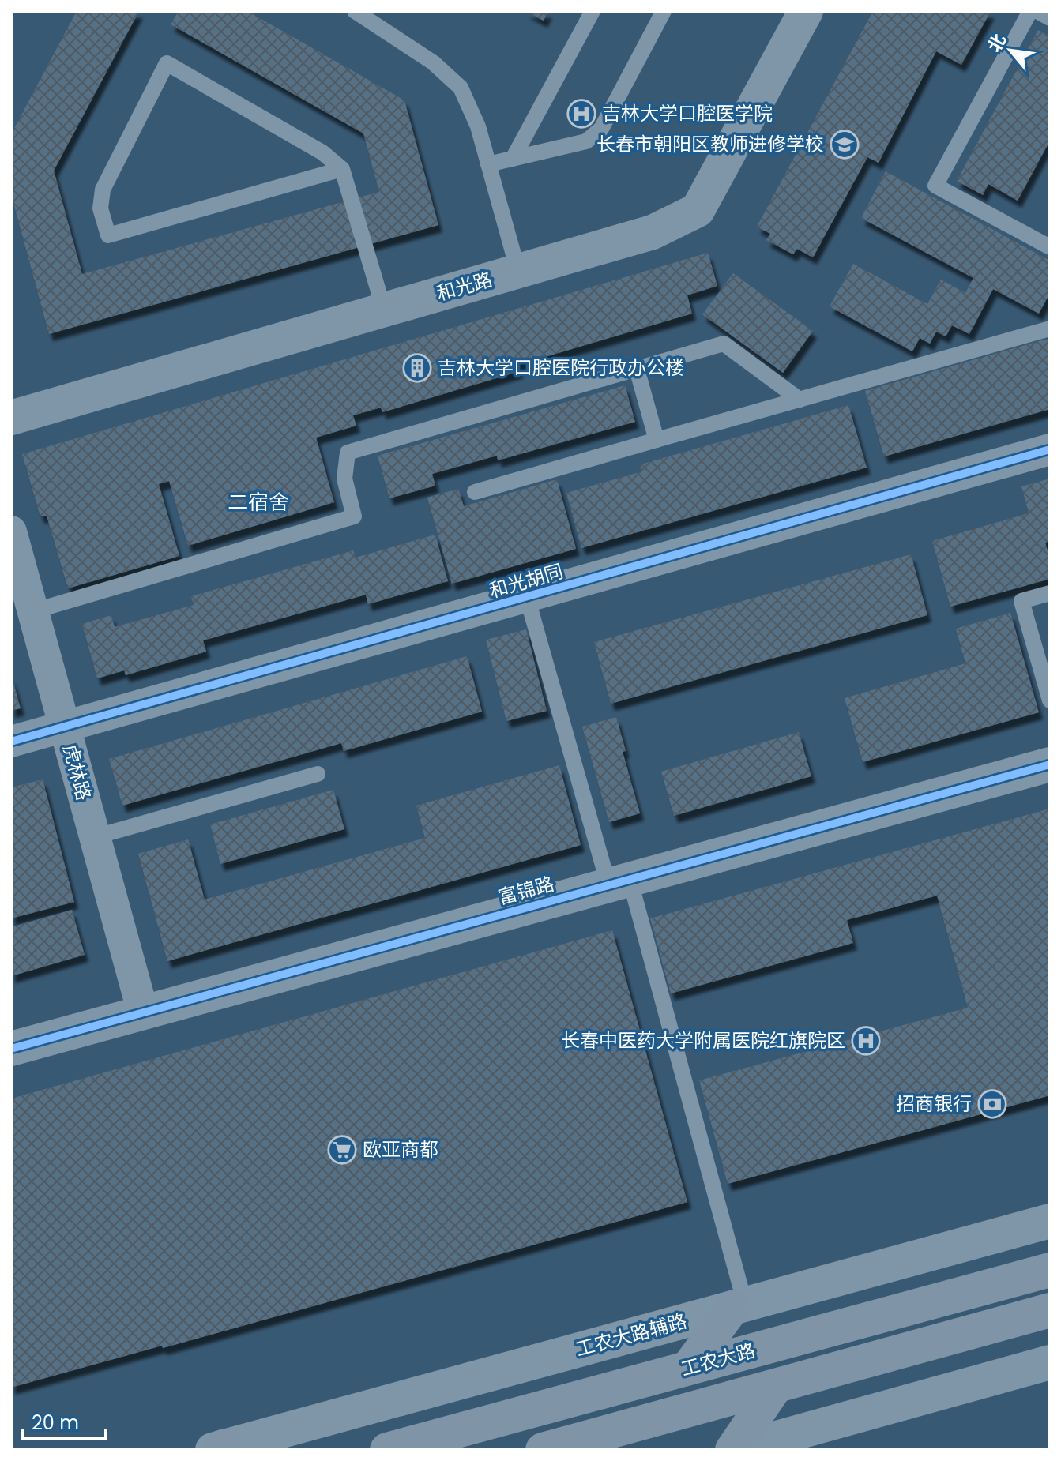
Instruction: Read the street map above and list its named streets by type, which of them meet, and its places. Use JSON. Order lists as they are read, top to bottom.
{
  "streets": {
    "main road": ["工农大路"],
    "street": [
      "和光路",
      "和光胡同",
      "虎林路",
      "富锦路",
      "工农大路辅路"
    ]
  },
  "crossings": [
    ["和光胡同", "虎林路"],
    ["虎林路", "富锦路"]
  ],
  "districts": ["二宿舍"],
  "places": {
    "hospital": ["吉林大学口腔医学院", "长春中医药大学附属医院红旗院区"],
    "school or university": ["长春市朝阳区教师进修学校"],
    "building": ["吉林大学口腔医院行政办公楼"],
    "bank": ["招商银行"],
    "supermarket": ["欧亚商都"]
  },
  "scale_bar": "20 m",
  "north": "top left"
}
